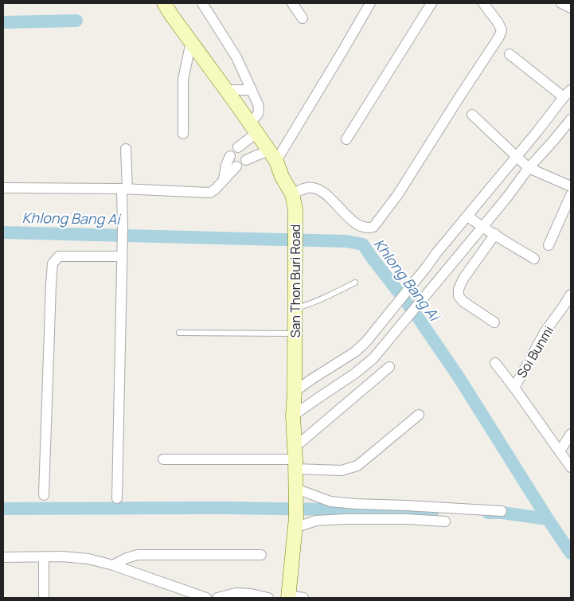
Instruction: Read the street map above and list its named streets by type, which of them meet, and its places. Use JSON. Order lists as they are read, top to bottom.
{
  "streets": {
    "street": ["San Thon Buri Road", "Soi Bunmi"]
  },
  "water": ["Khlong Bang Ai"]
}
